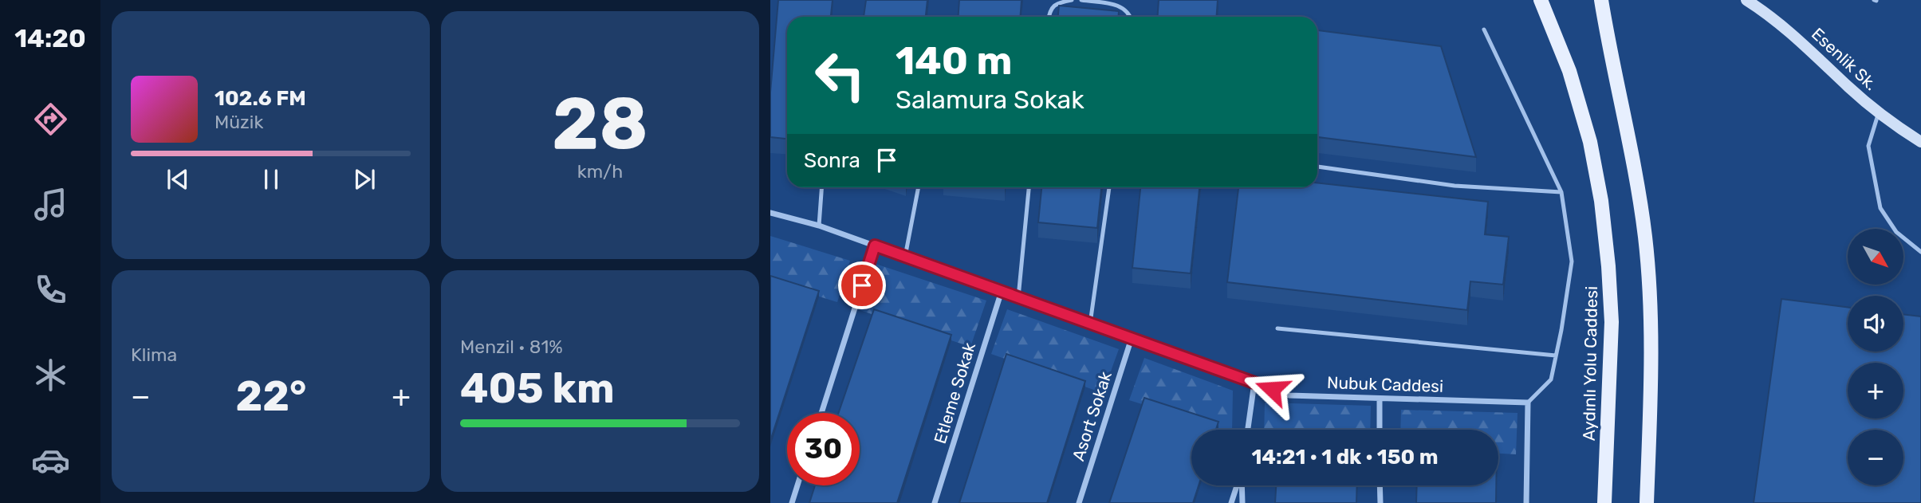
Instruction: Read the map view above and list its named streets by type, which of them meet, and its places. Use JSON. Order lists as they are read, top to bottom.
{
  "streets": {
    "main road": ["Aydınlı Yolu Caddesi"],
    "street": [
      "Esenlik Sk.",
      "Nubuk Caddesi",
      "Etleme Sokak",
      "Asort Sokak"
    ]
  },
  "crossings": [
    ["Nubuk Caddesi", "Etleme Sokak"],
    ["Nubuk Caddesi", "Asort Sokak"]
  ],
  "north": "bottom right",
  "page": {
    "tabs": "14:20",
    "tile": [
      ["28", "km/h"],
      "Klima",
      ["Menzil · 81%", "405 km"]
    ],
    "turn": ["140 m", "Salamura Sokak"],
    "song": ["102.6 FM", "Müzik"],
    "then": "Sonra",
    "map_buttons": ["+", "−"],
    "heat": ["−", "22°", "+"],
    "limit": "30",
    "trip": "14:21 · 1 dk · 150 m"
  }
}
